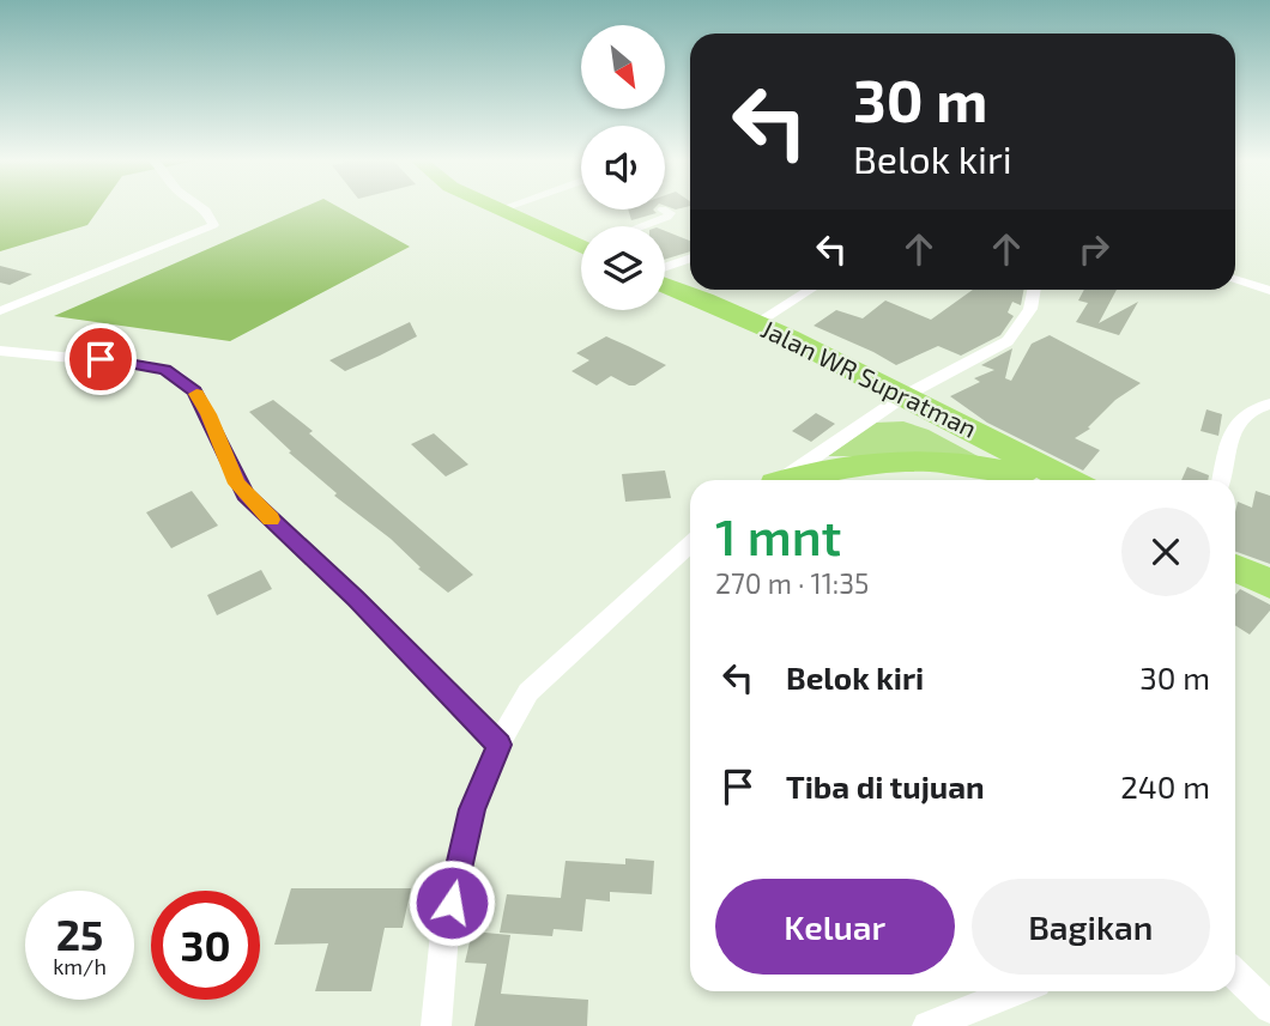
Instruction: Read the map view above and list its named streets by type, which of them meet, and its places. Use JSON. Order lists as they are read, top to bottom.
{
  "streets": {
    "highway": ["Jalan WR Supratman"]
  },
  "north": "bottom right",
  "page": {
    "turn": ["30 m", "Belok kiri"],
    "heading": ["1 mnt", "270 m · 11:35"],
    "list": [
      {
        "name": "Belok kiri",
        "value": "30 m"
      },
      {
        "name": "Tiba di tujuan",
        "value": "240 m"
      }
    ],
    "buttons": ["Keluar", "Bagikan"],
    "speed": "25 km/h",
    "limit": "30"
  }
}
